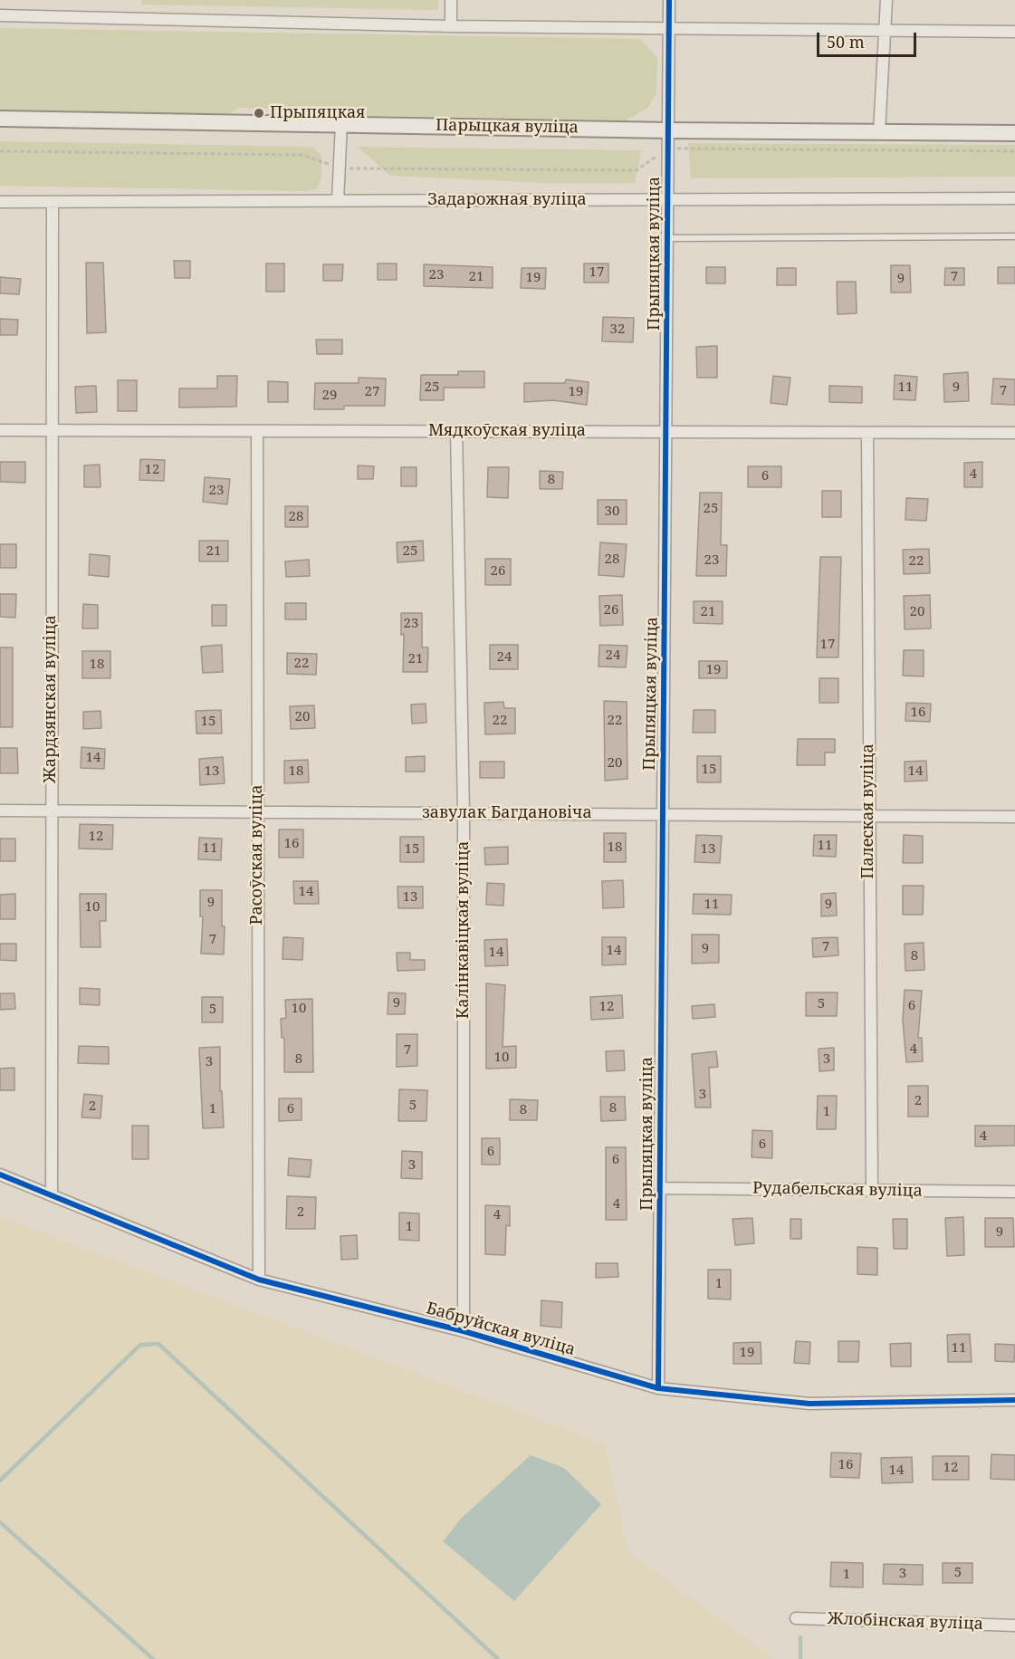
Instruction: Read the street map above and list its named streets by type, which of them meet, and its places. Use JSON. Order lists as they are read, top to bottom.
{
  "streets": {
    "main road": ["Парыцкая вуліца"],
    "street": [
      "Задарожная вуліца",
      "Прыпяцкая вуліца",
      "Мядкоўская вуліца",
      "Жардзянская вуліца",
      "Палеская вуліца",
      "завулак Багдановіча",
      "Расоўская вуліца",
      "Калінкавіцкая вуліца",
      "Рудабельская вуліца",
      "Бабруйская вуліца",
      "Жлобінская вуліца"
    ]
  },
  "crossings": [
    ["Парыцкая вуліца", "Прыпяцкая вуліца"],
    ["Задарожная вуліца", "Прыпяцкая вуліца"],
    ["Задарожная вуліца", "Жардзянская вуліца"],
    ["Прыпяцкая вуліца", "Мядкоўская вуліца"],
    ["Прыпяцкая вуліца", "завулак Багдановіча"],
    ["Прыпяцкая вуліца", "Рудабельская вуліца"],
    ["Прыпяцкая вуліца", "Бабруйская вуліца"],
    ["Мядкоўская вуліца", "Жардзянская вуліца"],
    ["Мядкоўская вуліца", "Палеская вуліца"],
    ["Мядкоўская вуліца", "Расоўская вуліца"],
    ["Мядкоўская вуліца", "Калінкавіцкая вуліца"],
    ["Жардзянская вуліца", "завулак Багдановіча"],
    ["Жардзянская вуліца", "Бабруйская вуліца"],
    ["Палеская вуліца", "завулак Багдановіча"],
    ["Палеская вуліца", "Рудабельская вуліца"],
    ["завулак Багдановіча", "Расоўская вуліца"],
    ["завулак Багдановіча", "Калінкавіцкая вуліца"],
    ["Расоўская вуліца", "Бабруйская вуліца"],
    ["Калінкавіцкая вуліца", "Бабруйская вуліца"]
  ],
  "places": ["Прыпяцкая"],
  "house_numbers": [
    "17",
    "23",
    "21",
    "7",
    "19",
    "9",
    "32",
    "25",
    "11",
    "9",
    "7",
    "27",
    "19",
    "29",
    "12",
    "4",
    "6",
    "8",
    "23",
    "25",
    "30",
    "28",
    "21",
    "25",
    "28",
    "23",
    "22",
    "26",
    "26",
    "21",
    "20",
    "23",
    "17",
    "24",
    "24",
    "21",
    "22",
    "18",
    "19",
    "16",
    "20",
    "22",
    "22",
    "15",
    "14",
    "20",
    "15",
    "13",
    "18",
    "14",
    "12",
    "16",
    "11",
    "18",
    "11",
    "15",
    "13",
    "14",
    "13",
    "9",
    "11",
    "9",
    "10",
    "7",
    "7",
    "9",
    "14",
    "14",
    "8",
    "9",
    "5",
    "6",
    "12",
    "10",
    "5",
    "4",
    "7",
    "10",
    "8",
    "3",
    "3",
    "3",
    "2",
    "5",
    "2",
    "8",
    "1",
    "6",
    "8",
    "1",
    "4",
    "6",
    "6",
    "6",
    "3",
    "4",
    "2",
    "4",
    "1",
    "9",
    "1",
    "11",
    "19",
    "16",
    "12",
    "14",
    "5",
    "3",
    "1"
  ],
  "scale_bar": "50 m"
}
